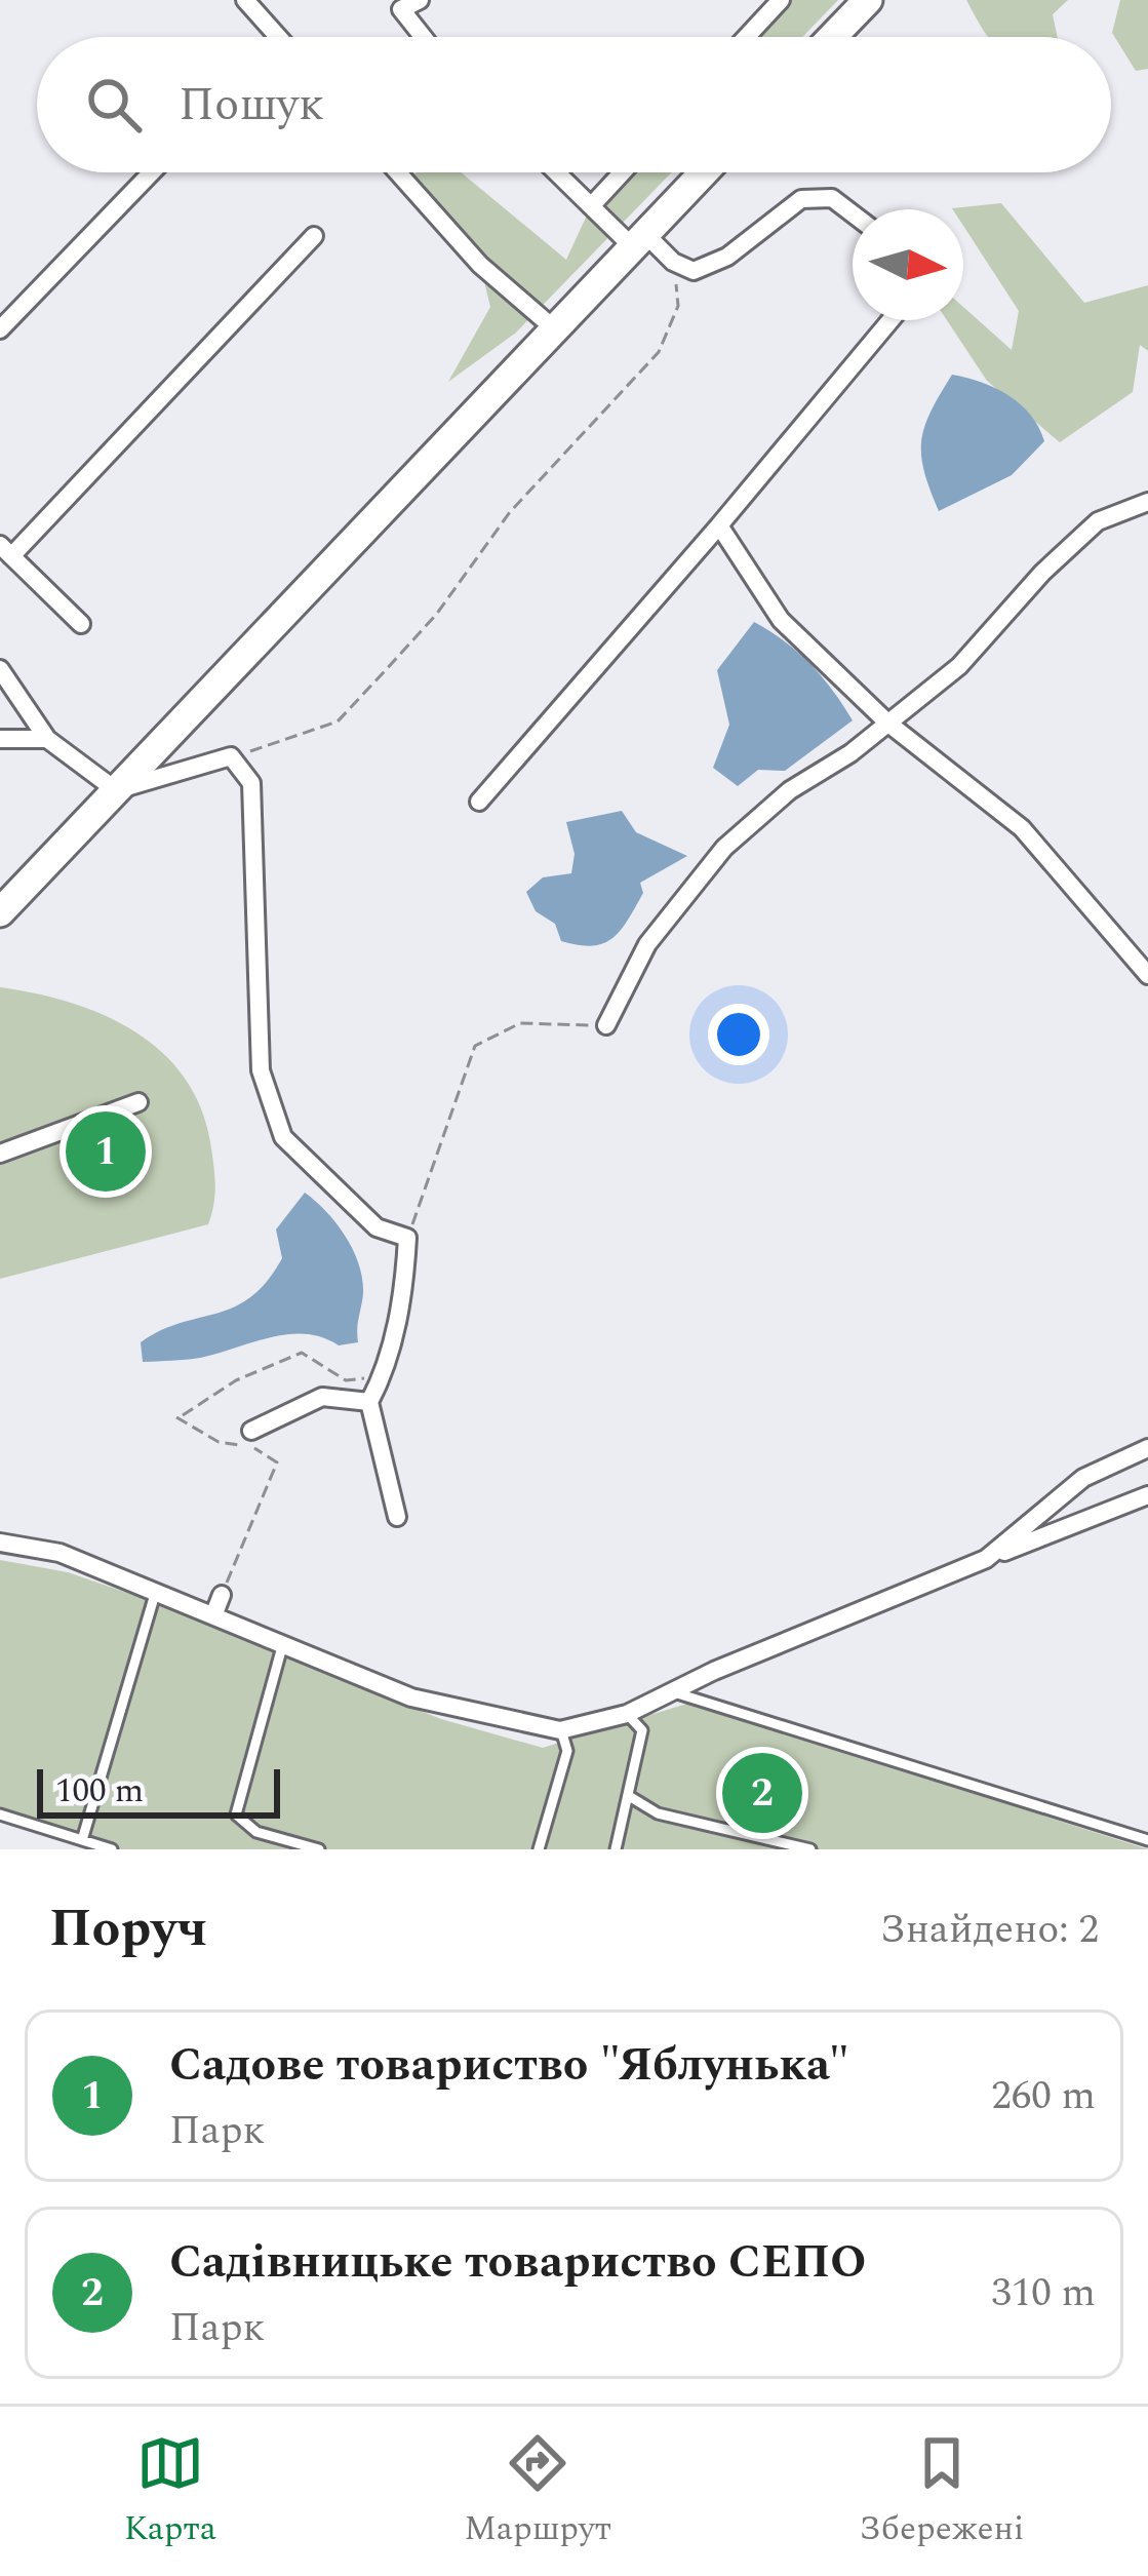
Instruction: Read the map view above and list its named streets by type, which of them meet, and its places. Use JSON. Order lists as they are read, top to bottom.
{
  "scale_bar": "100 m",
  "north": "right",
  "page": {
    "search": "Пошук",
    "pins": ["1", "2"],
    "scale": "100 m",
    "heading": ["Поруч", "Знайдено: 2"],
    "list": [
      {
        "mark": "1",
        "name": "Садове товариство \"Яблунька\"",
        "note": "Парк",
        "value": "260 m"
      },
      {
        "mark": "2",
        "name": "Садівницьке товариство СЕПО",
        "note": "Парк",
        "value": "310 m"
      }
    ],
    "nav": ["Карта", "Маршрут", "Збережені"]
  }
}
